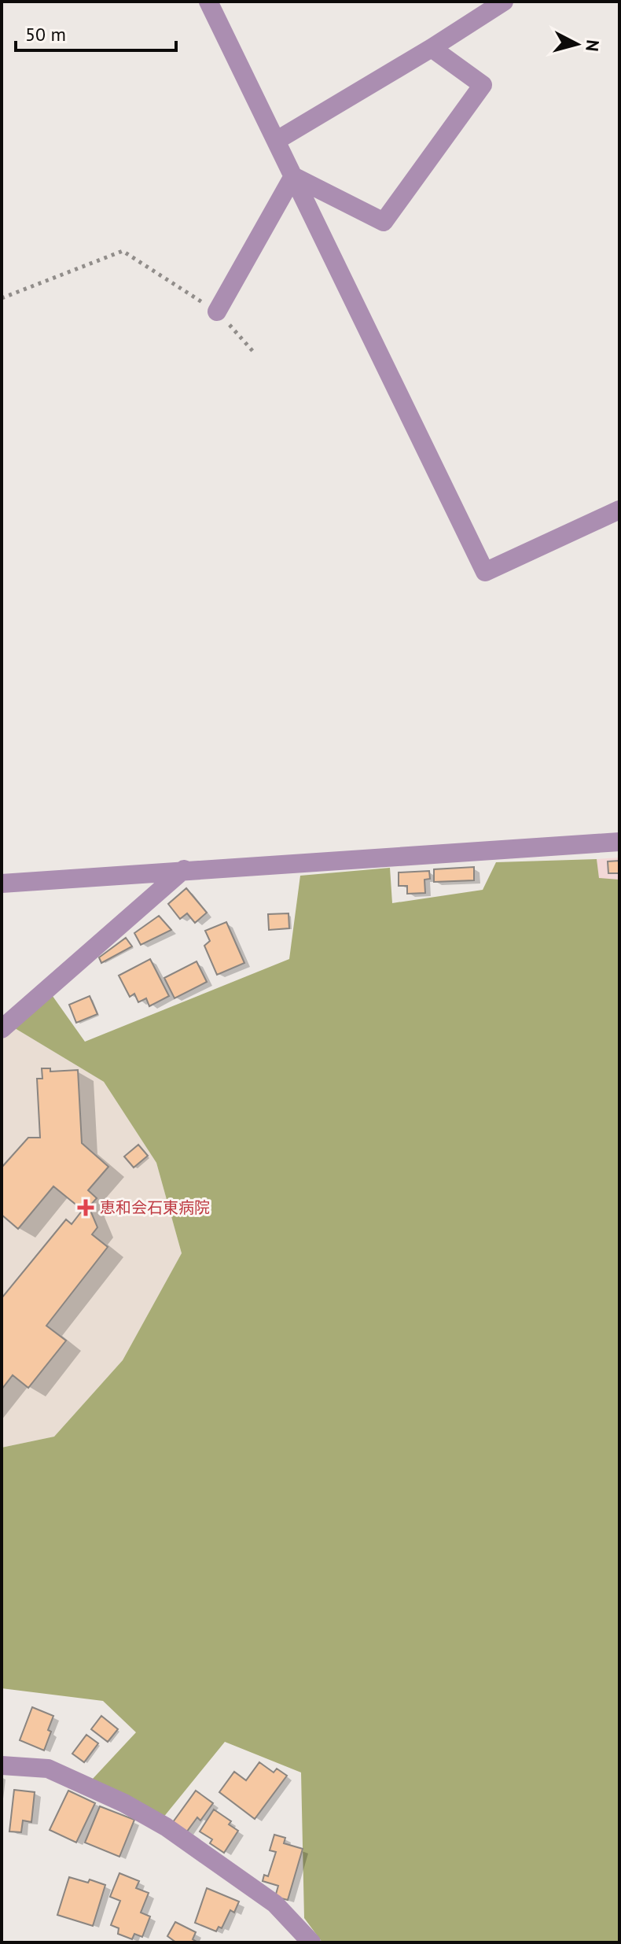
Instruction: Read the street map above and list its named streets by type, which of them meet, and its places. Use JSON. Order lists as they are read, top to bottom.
{
  "places": {
    "health": ["恵和会石東病院"]
  },
  "scale_bar": "50 m",
  "north": "right"
}
